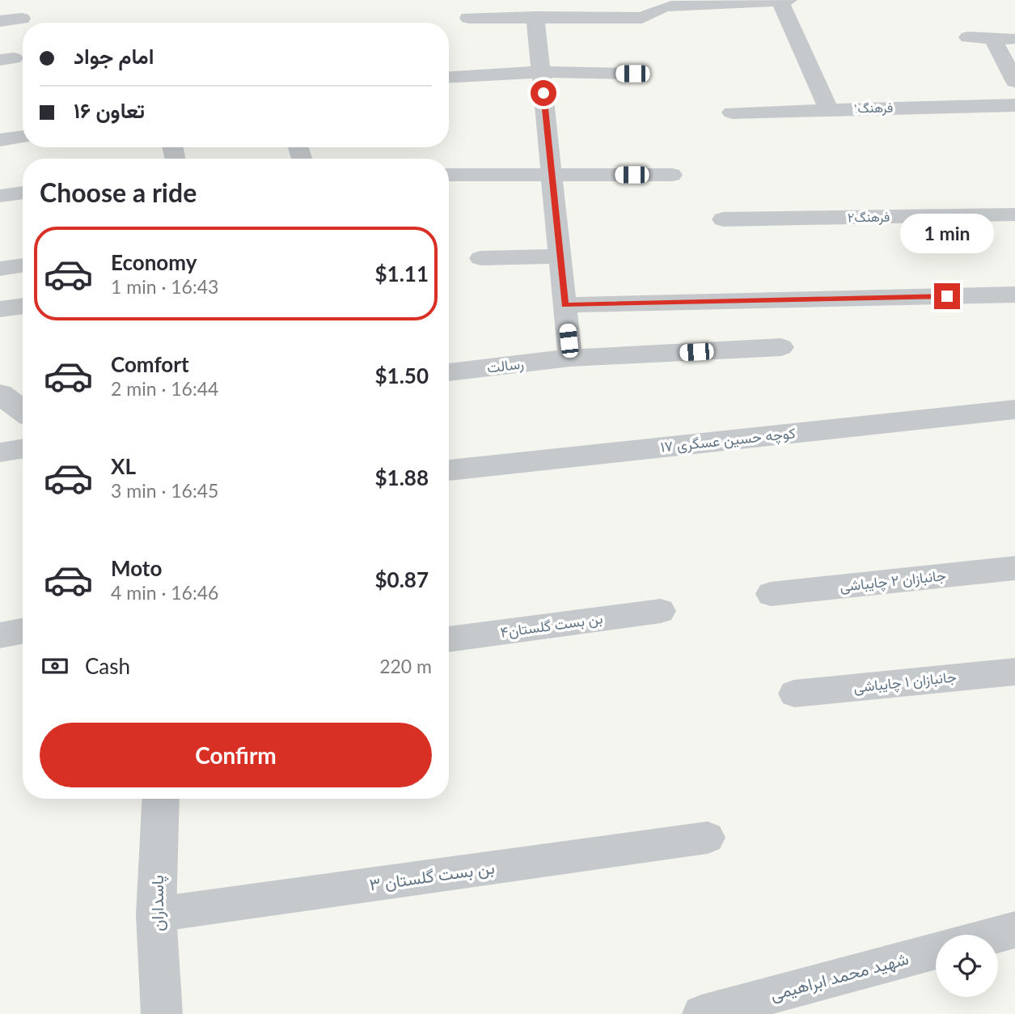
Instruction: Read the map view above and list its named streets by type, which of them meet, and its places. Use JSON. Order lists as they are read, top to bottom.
{
  "streets": {
    "street": [
      "فرهنگ۱",
      "فرهنگ۲",
      "رسالت",
      "کوچه حسین عسگری ۱۷",
      "جانبازان ۲ چایباشی",
      "بن بست گلستان۴",
      "جانبازان ۱ چایباشی",
      "بن بست گلستان ۳",
      "پاسداران",
      "شهید محمد ابراهیمی"
    ]
  },
  "crossings": [
    ["بن بست گلستان ۳", "پاسداران"]
  ],
  "page": {
    "banner": ["امام جواد", "تعاون ۱۶"],
    "heading": "Choose a ride",
    "bubble": "1 min",
    "list": [
      {
        "name": "Economy",
        "note": "1 min · 16:43",
        "value": "$1.11"
      },
      {
        "name": "Comfort",
        "note": "2 min · 16:44",
        "value": "$1.50"
      },
      {
        "name": "XL",
        "note": "3 min · 16:45",
        "value": "$1.88"
      },
      {
        "name": "Moto",
        "note": "4 min · 16:46",
        "value": "$0.87"
      }
    ],
    "pay": ["Cash", "220 m"],
    "buttons": "Confirm"
  }
}
